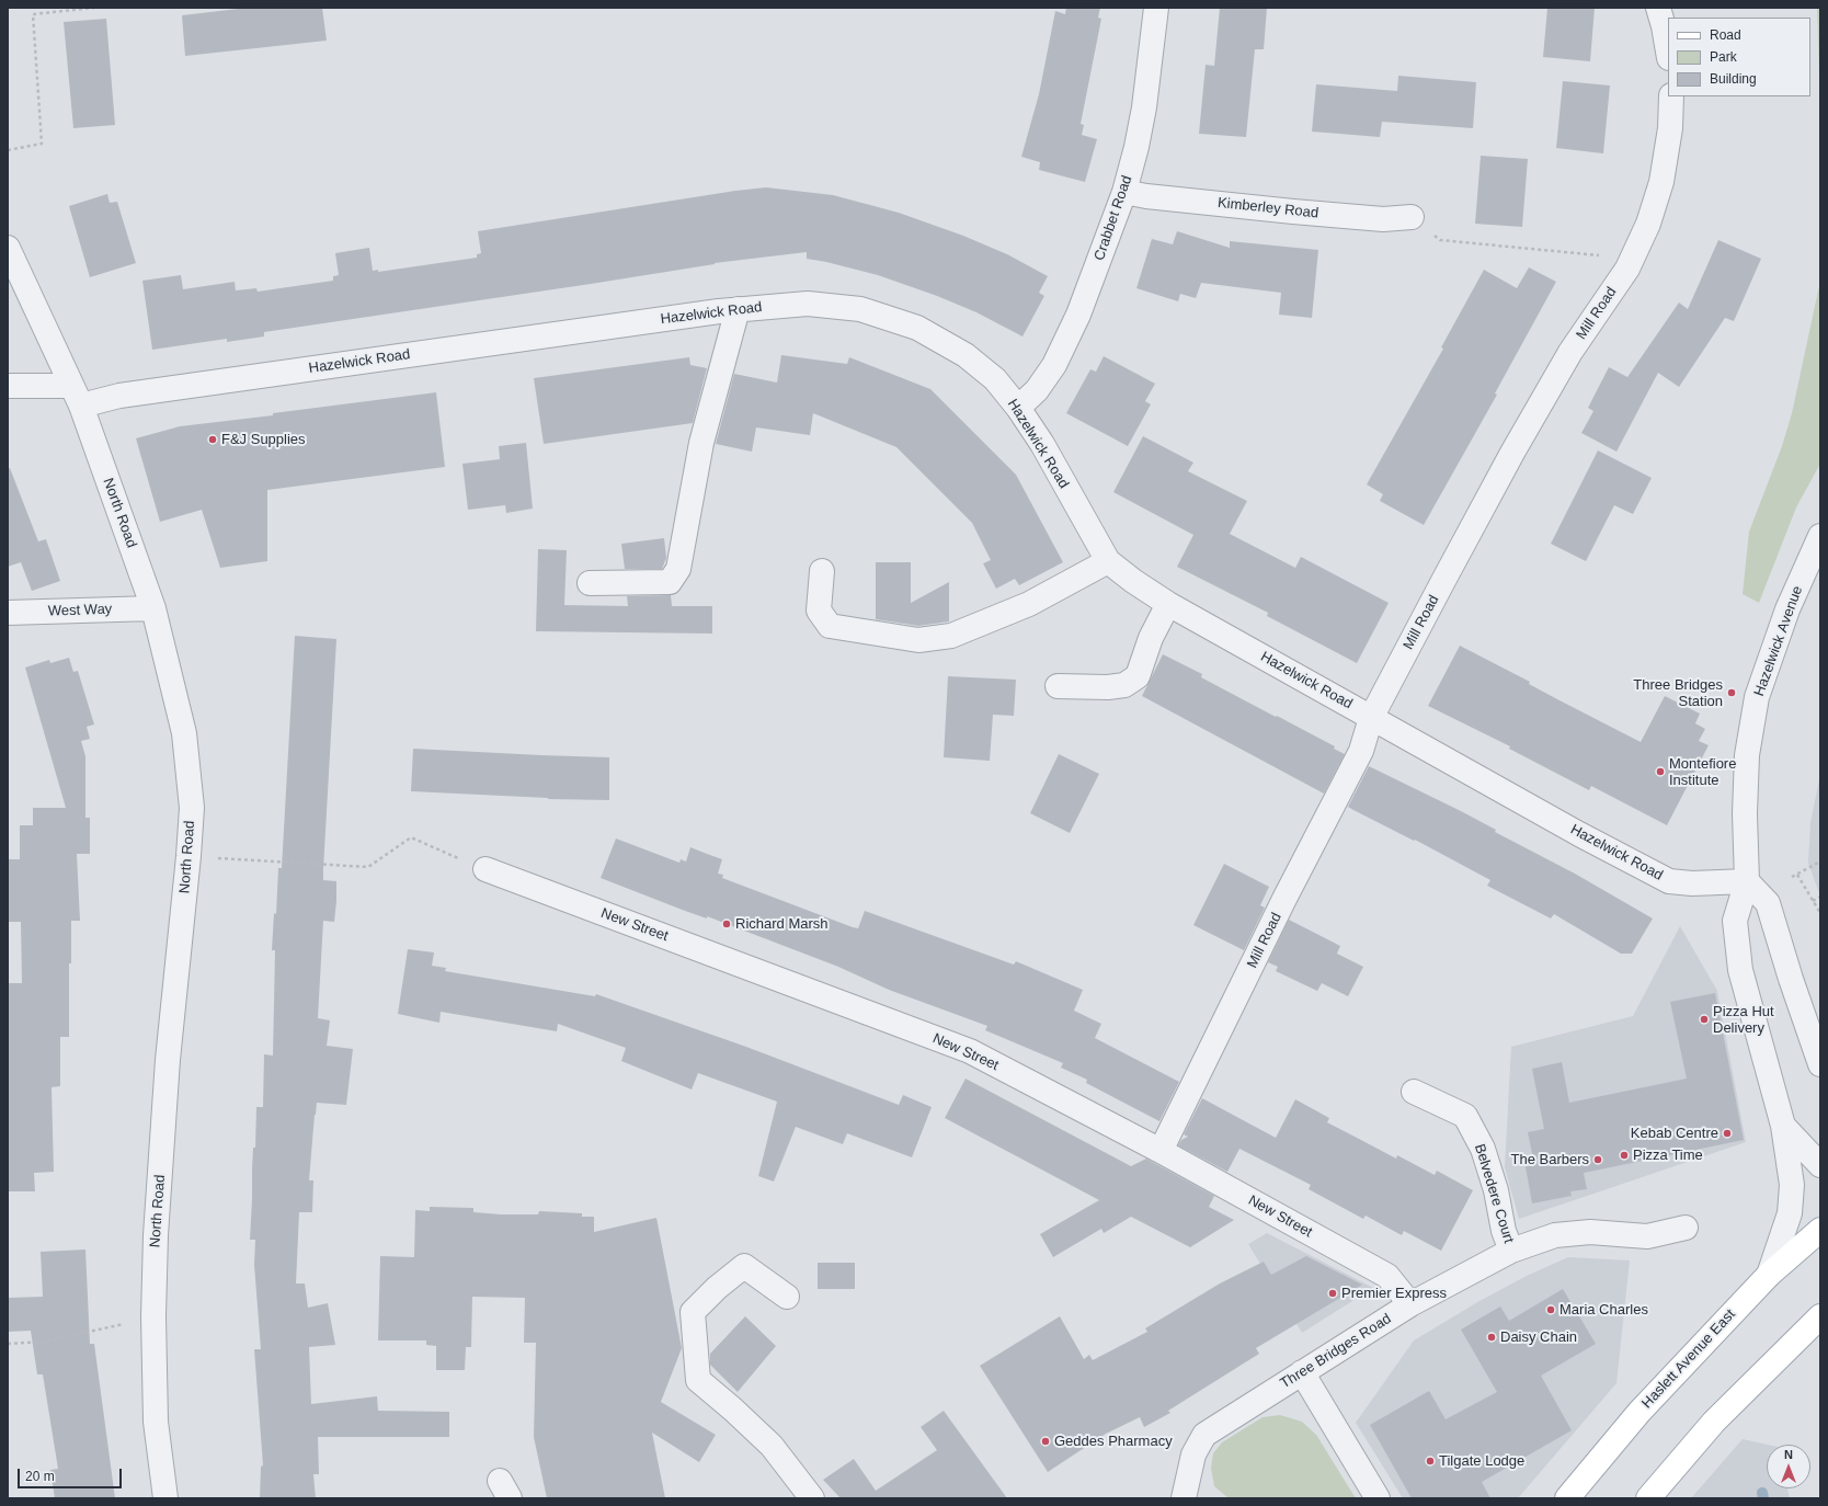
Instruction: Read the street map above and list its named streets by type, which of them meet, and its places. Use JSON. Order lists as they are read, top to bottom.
{
  "streets": {
    "main road": ["Haslett Avenue East"],
    "street": [
      "Kimberley Road",
      "Crabbet Road",
      "Hazelwick Road",
      "Mill Road",
      "North Road",
      "West Way",
      "Hazelwick Avenue",
      "New Street",
      "Belvedere Court",
      "Three Bridges Road"
    ]
  },
  "crossings": [
    ["Kimberley Road", "Crabbet Road"],
    ["Crabbet Road", "Hazelwick Road"],
    ["Hazelwick Road", "Mill Road"],
    ["Hazelwick Road", "North Road"],
    ["Hazelwick Road", "Hazelwick Avenue"],
    ["Mill Road", "New Street"],
    ["North Road", "West Way"],
    ["Hazelwick Avenue", "Haslett Avenue East"],
    ["New Street", "Three Bridges Road"],
    ["Belvedere Court", "Three Bridges Road"]
  ],
  "places": [
    "F&J Supplies",
    "Three Bridges Station",
    "Montefiore Institute",
    "Richard Marsh",
    "Pizza Hut Delivery",
    "Kebab Centre",
    "Pizza Time",
    "The Barbers",
    "Premier Express",
    "Maria Charles",
    "Daisy Chain",
    "Geddes Pharmacy",
    "Tilgate Lodge"
  ],
  "legend": ["Road", "Park", "Building"],
  "scale_bar": "20 m",
  "north": "top"
}
